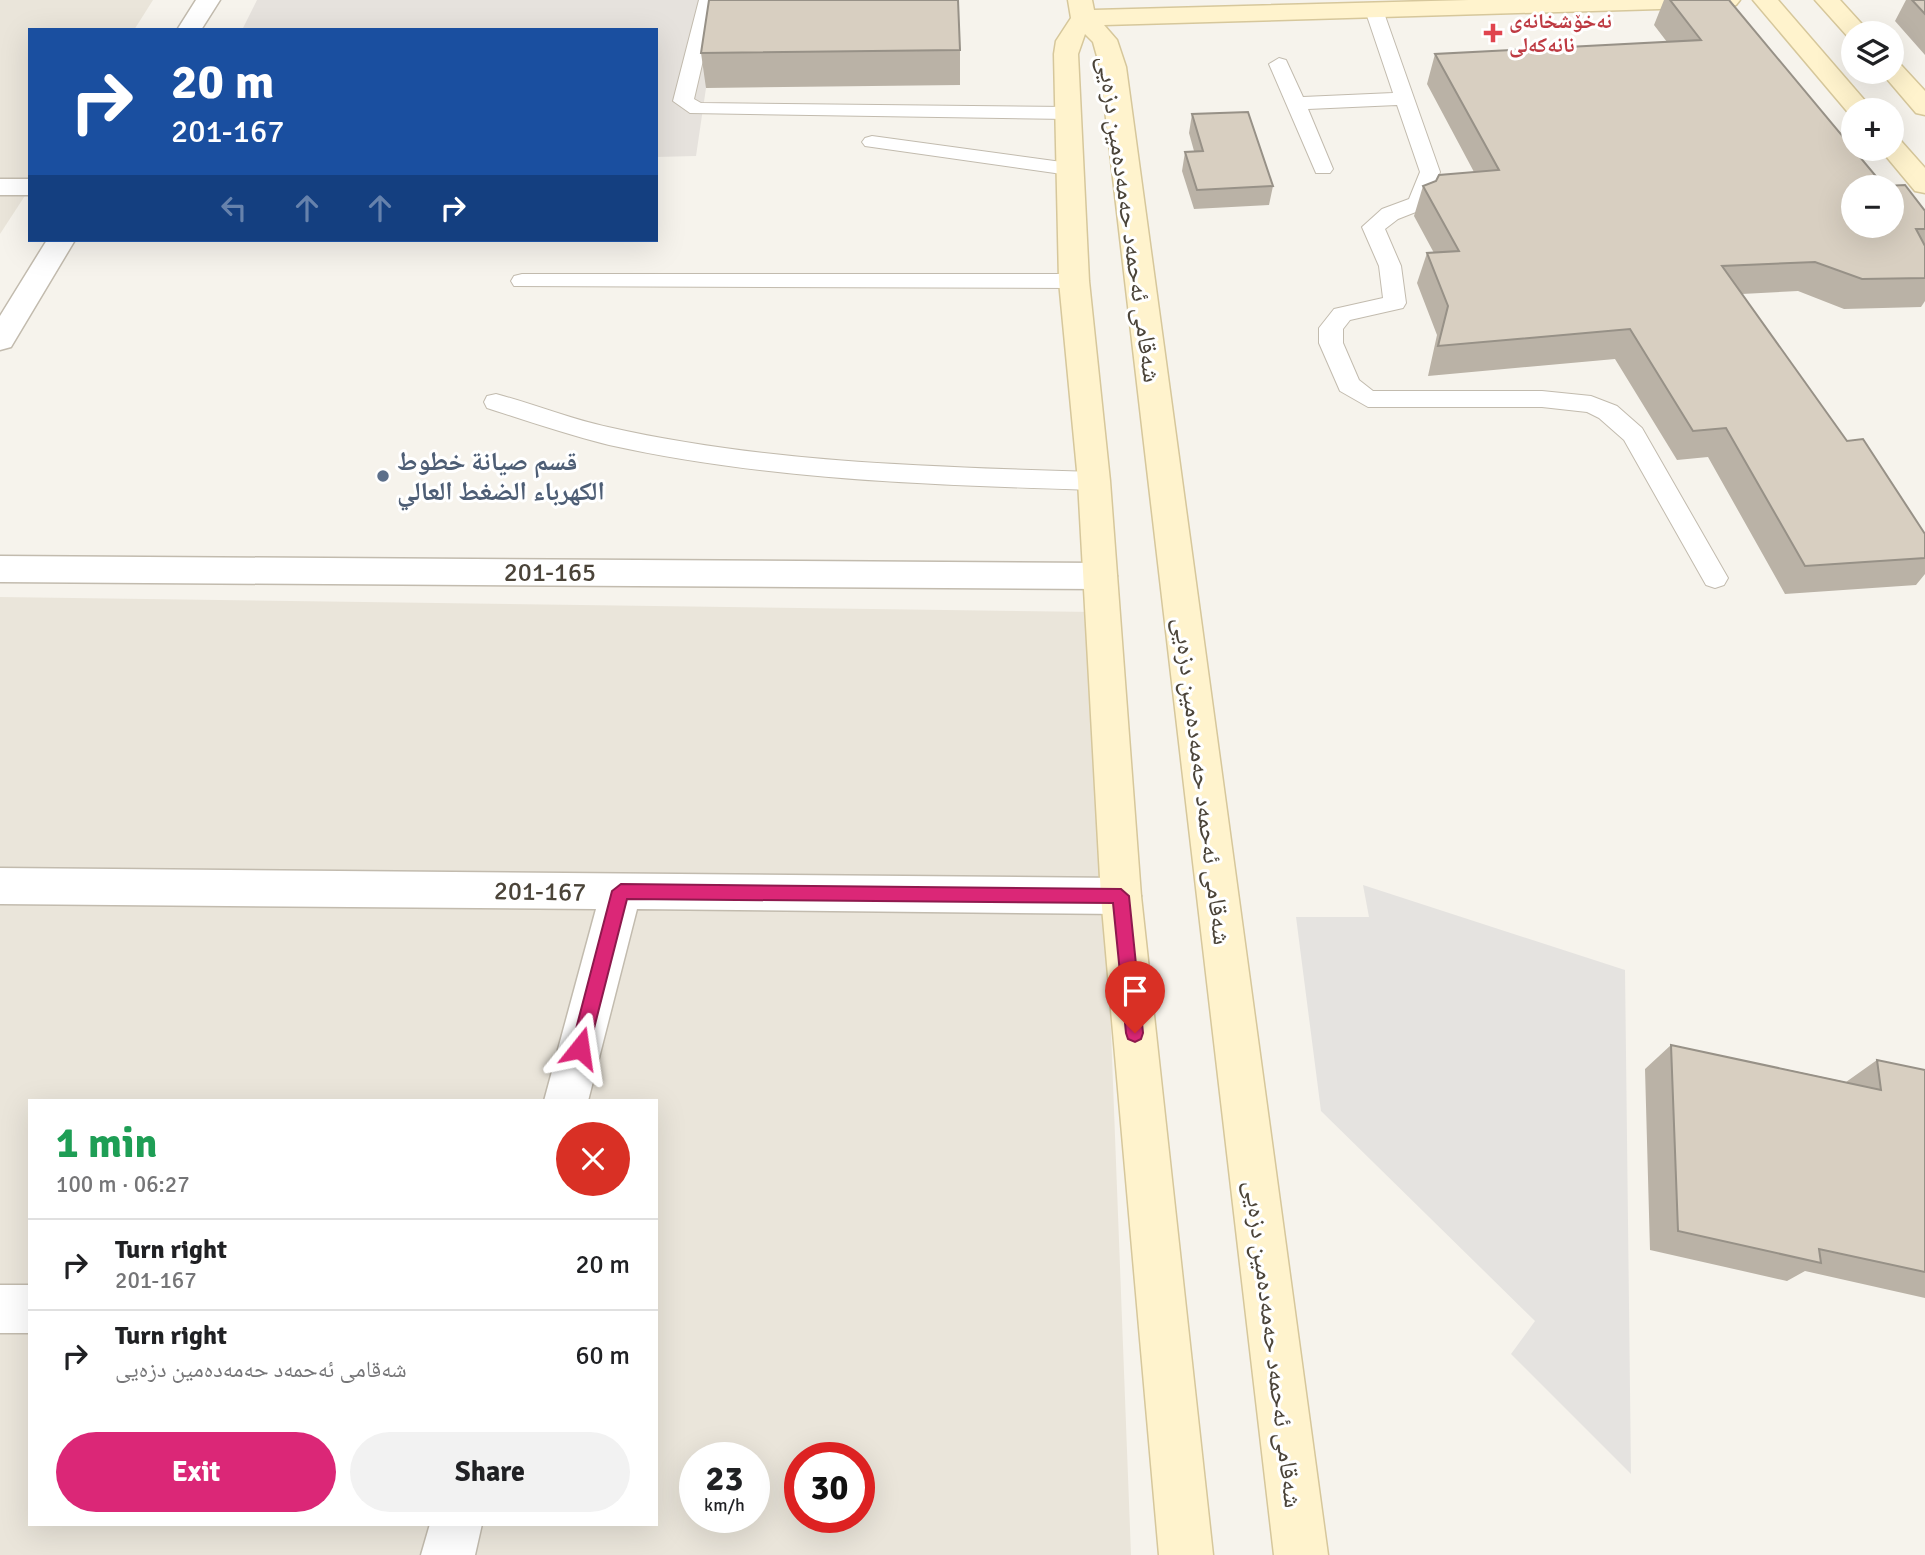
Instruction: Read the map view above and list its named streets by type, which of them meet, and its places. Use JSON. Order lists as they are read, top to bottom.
{
  "streets": {
    "street": ["شەقامی ئەحمەد حەمەدەمین دزەیی", "201-165", "201-167"]
  },
  "crossings": [
    ["شەقامی ئەحمەد حەمەدەمین دزەیی", "201-165"],
    ["شەقامی ئەحمەد حەمەدەمین دزەیی", "201-167"]
  ],
  "places": {
    "health": ["نەخۆشخانەی نانەکەلی"],
    "other": ["قسم صيانة خطوط الكهرباء الضغط العالي"]
  },
  "page": {
    "map_buttons": ["+", "−"],
    "turn": ["20 m", "201-167"],
    "heading": ["1 min", "100 m · 06:27"],
    "list": [
      {
        "name": "Turn right",
        "note": "201-167",
        "value": "20 m"
      },
      {
        "name": "Turn right",
        "note": "شەقامی ئەحمەد حەمەدەمین دزەیی",
        "value": "60 m"
      }
    ],
    "buttons": ["Exit", "Share"],
    "speed": "23 km/h",
    "limit": "30"
  }
}
